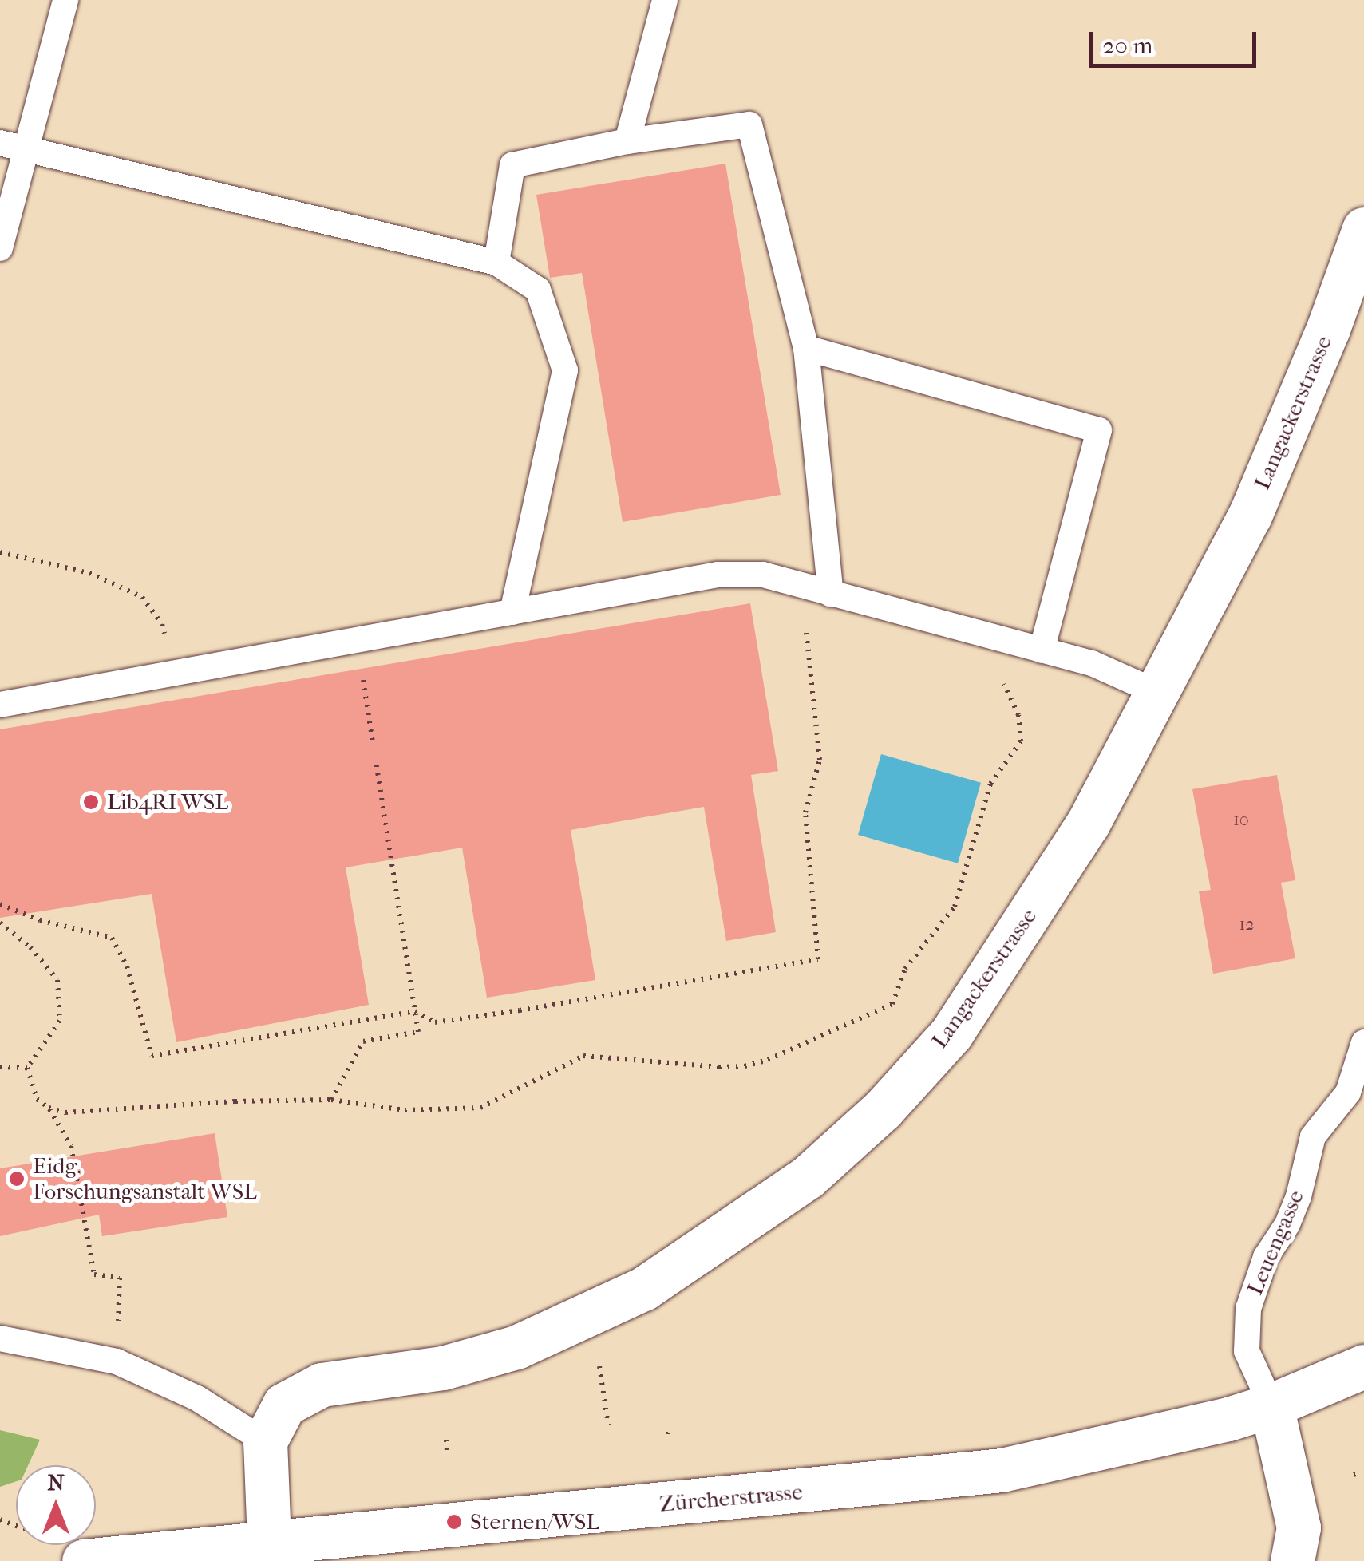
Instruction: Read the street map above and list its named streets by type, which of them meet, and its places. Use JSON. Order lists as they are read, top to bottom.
{
  "streets": {
    "street": ["Langackerstrasse", "Zürcherstrasse"],
    "lane": ["Leuengasse"]
  },
  "crossings": [
    ["Langackerstrasse", "Zürcherstrasse"],
    ["Leuengasse", "Zürcherstrasse"]
  ],
  "places": ["Lib4RI WSL", "Eidg. Forschungsanstalt WSL", "Sternen/WSL"],
  "house_numbers": ["10", "12"],
  "scale_bar": "20 m",
  "north": "top"
}
